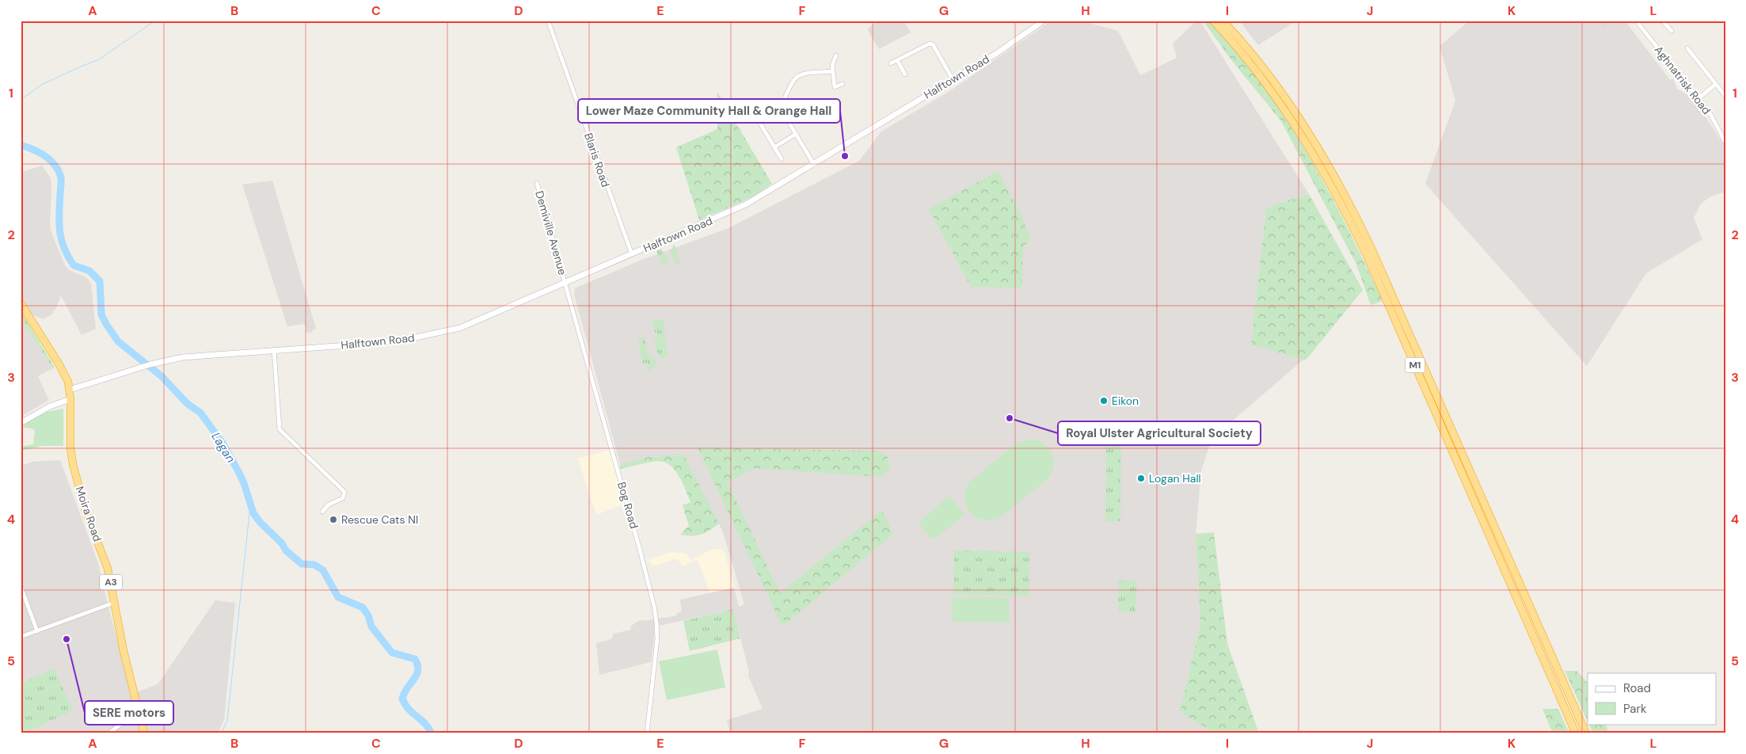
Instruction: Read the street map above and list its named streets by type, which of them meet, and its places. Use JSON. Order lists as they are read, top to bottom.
{
  "streets": {
    "highway": ["M1", "Moira Road", "A3"],
    "street": [
      "Halftown Road",
      "Aghnatrisk Road",
      "Blaris Road",
      "Demiville Avenue",
      "Bog Road"
    ]
  },
  "crossings": [
    ["Halftown Road", "Blaris Road"],
    ["Halftown Road", "Demiville Avenue"],
    ["Halftown Road", "Bog Road"],
    ["Halftown Road", "Moira Road"],
    ["Demiville Avenue", "Bog Road"]
  ],
  "water": ["Lagan"],
  "places": [
    "Lower Maze Community Hall & Orange Hall",
    "Eikon",
    "Royal Ulster Agricultural Society",
    "Logan Hall",
    "Rescue Cats NI",
    "SERE motors"
  ],
  "legend": ["Road", "Park"],
  "grid": {
    "columns": [
      "A",
      "B",
      "C",
      "D",
      "E",
      "F",
      "G",
      "H",
      "I",
      "J",
      "K",
      "L"
    ],
    "rows": [
      "1",
      "2",
      "3",
      "4",
      "5"
    ]
  }
}
